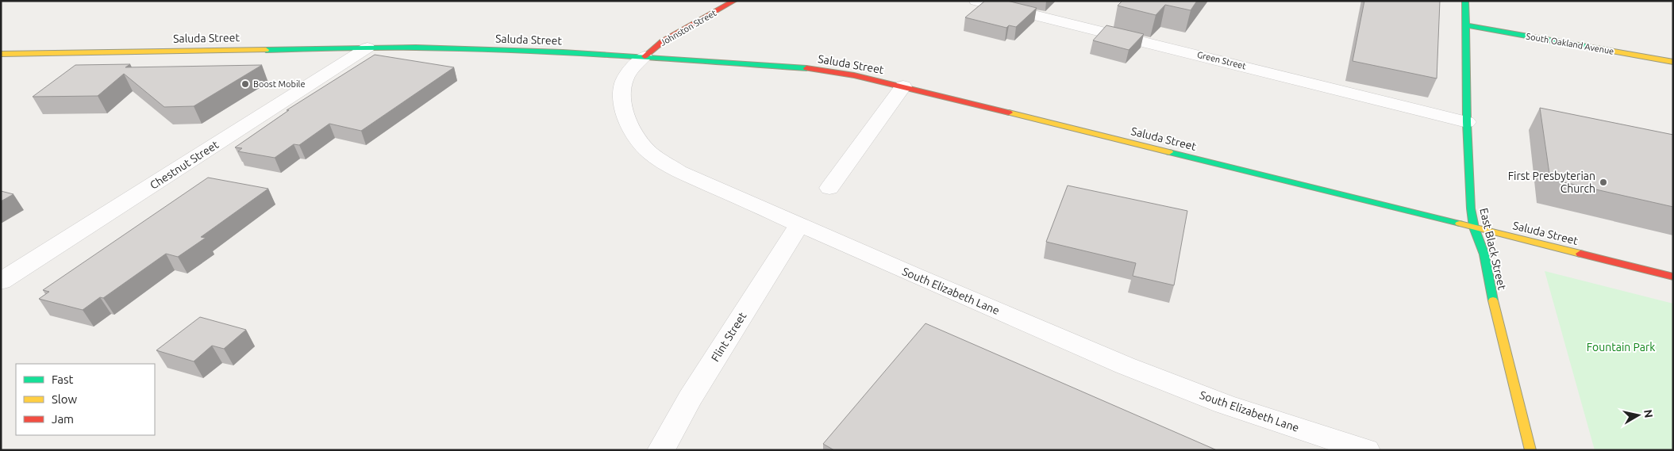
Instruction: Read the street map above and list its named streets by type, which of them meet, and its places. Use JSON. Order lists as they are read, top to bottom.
{
  "streets": {
    "main road": [
      "Johnston Street",
      "Saluda Street",
      "South Oakland Avenue",
      "East Black Street"
    ],
    "street": [
      "Green Street",
      "Chestnut Street",
      "South Elizabeth Lane",
      "Flint Street"
    ]
  },
  "crossings": [
    ["Johnston Street", "Saluda Street"],
    ["Johnston Street", "South Elizabeth Lane"],
    ["Saluda Street", "Chestnut Street"],
    ["Saluda Street", "East Black Street"],
    ["Saluda Street", "South Elizabeth Lane"],
    ["South Oakland Avenue", "East Black Street"],
    ["Green Street", "East Black Street"],
    ["South Elizabeth Lane", "Flint Street"]
  ],
  "parks": ["Fountain Park"],
  "places": ["Boost Mobile", "First Presbyterian Church"],
  "legend": ["Fast", "Slow", "Jam"],
  "north": "right"
}
